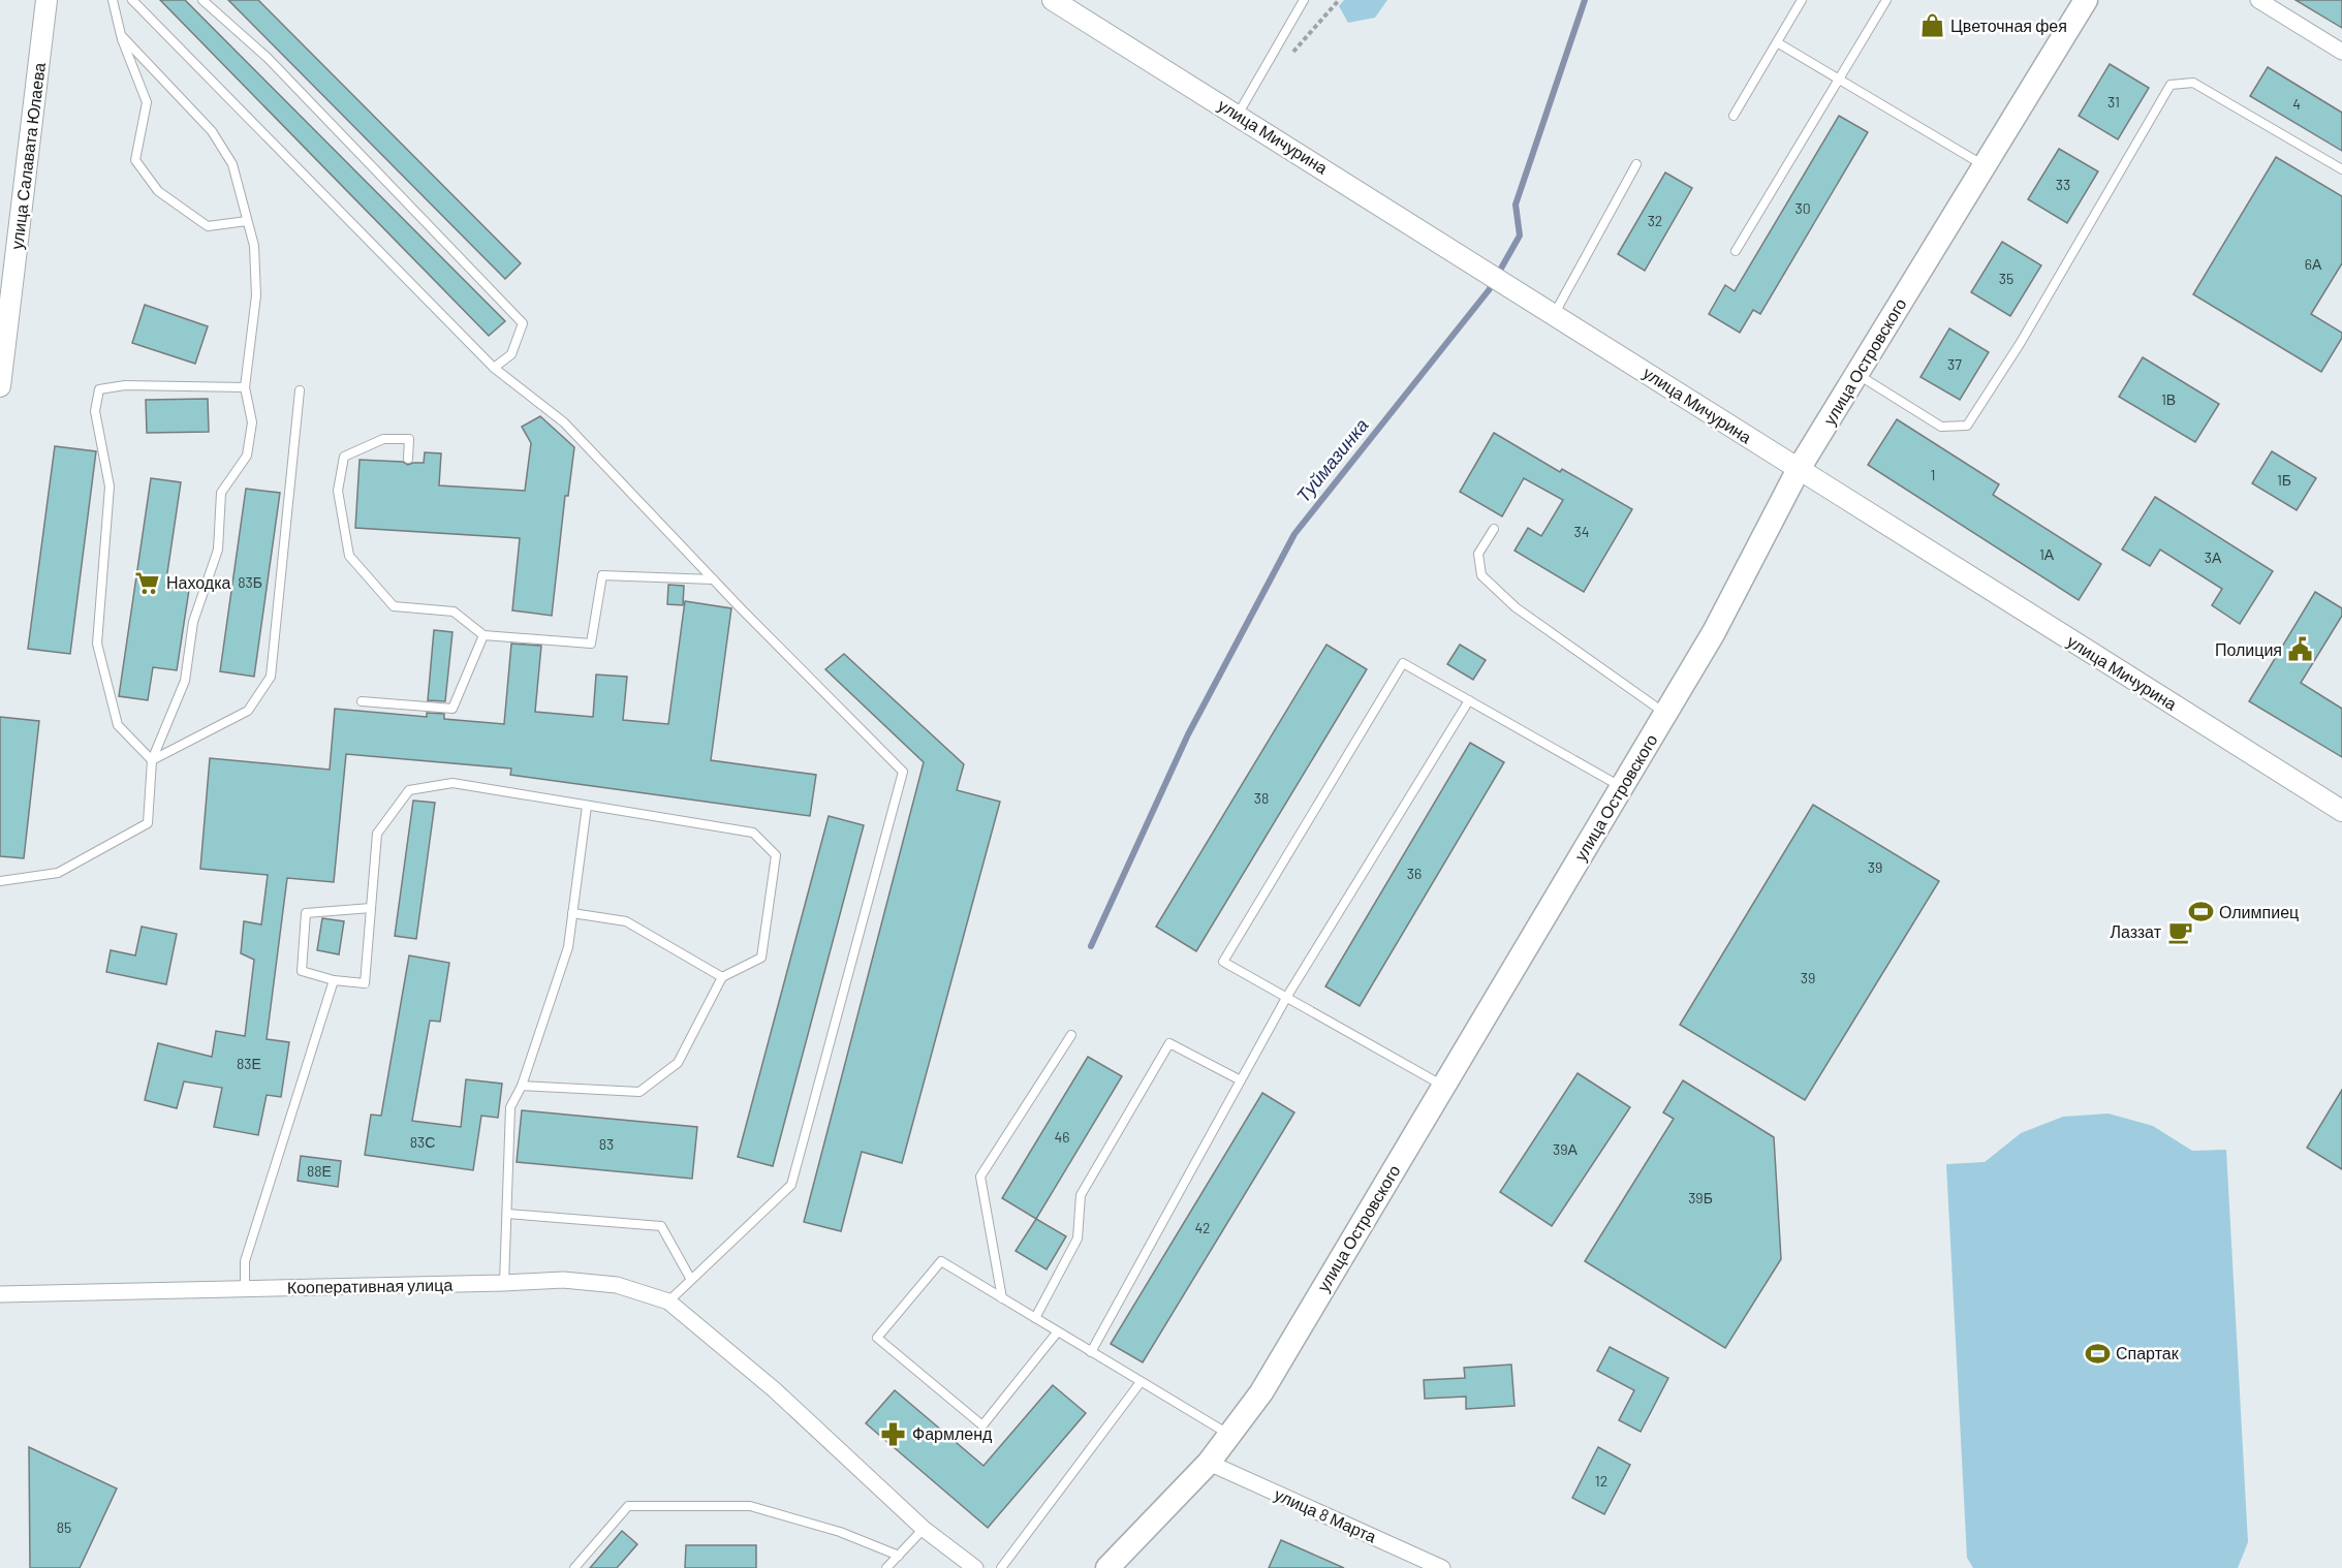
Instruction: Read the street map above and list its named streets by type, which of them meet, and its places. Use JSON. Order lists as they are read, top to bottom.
{
  "streets": {
    "main road": ["улица Островского"],
    "street": [
      "улица Мичурина",
      "улица Салавата Юлаева",
      "Кооперативная улица",
      "улица 8 Марта"
    ]
  },
  "crossings": [
    ["улица Мичурина", "улица Островского"],
    ["улица Островского", "улица 8 Марта"]
  ],
  "water": ["Туймазинка"],
  "places": {
    "shop": ["Цветочная фея"],
    "supermarket": ["Находка"],
    "public building": ["Полиция"],
    "sports": ["Олимпиец", "Спартак"],
    "cafe": ["Лаззат"],
    "pharmacy": ["Фармленд"]
  },
  "house_numbers": [
    "31",
    "4",
    "33",
    "30",
    "32",
    "6А",
    "35",
    "37",
    "1В",
    "1",
    "1Б",
    "34",
    "1А",
    "3А",
    "83Б",
    "38",
    "39",
    "36",
    "39",
    "83Е",
    "46",
    "83С",
    "83",
    "39А",
    "88Е",
    "39Б",
    "42",
    "12",
    "85"
  ]
}
